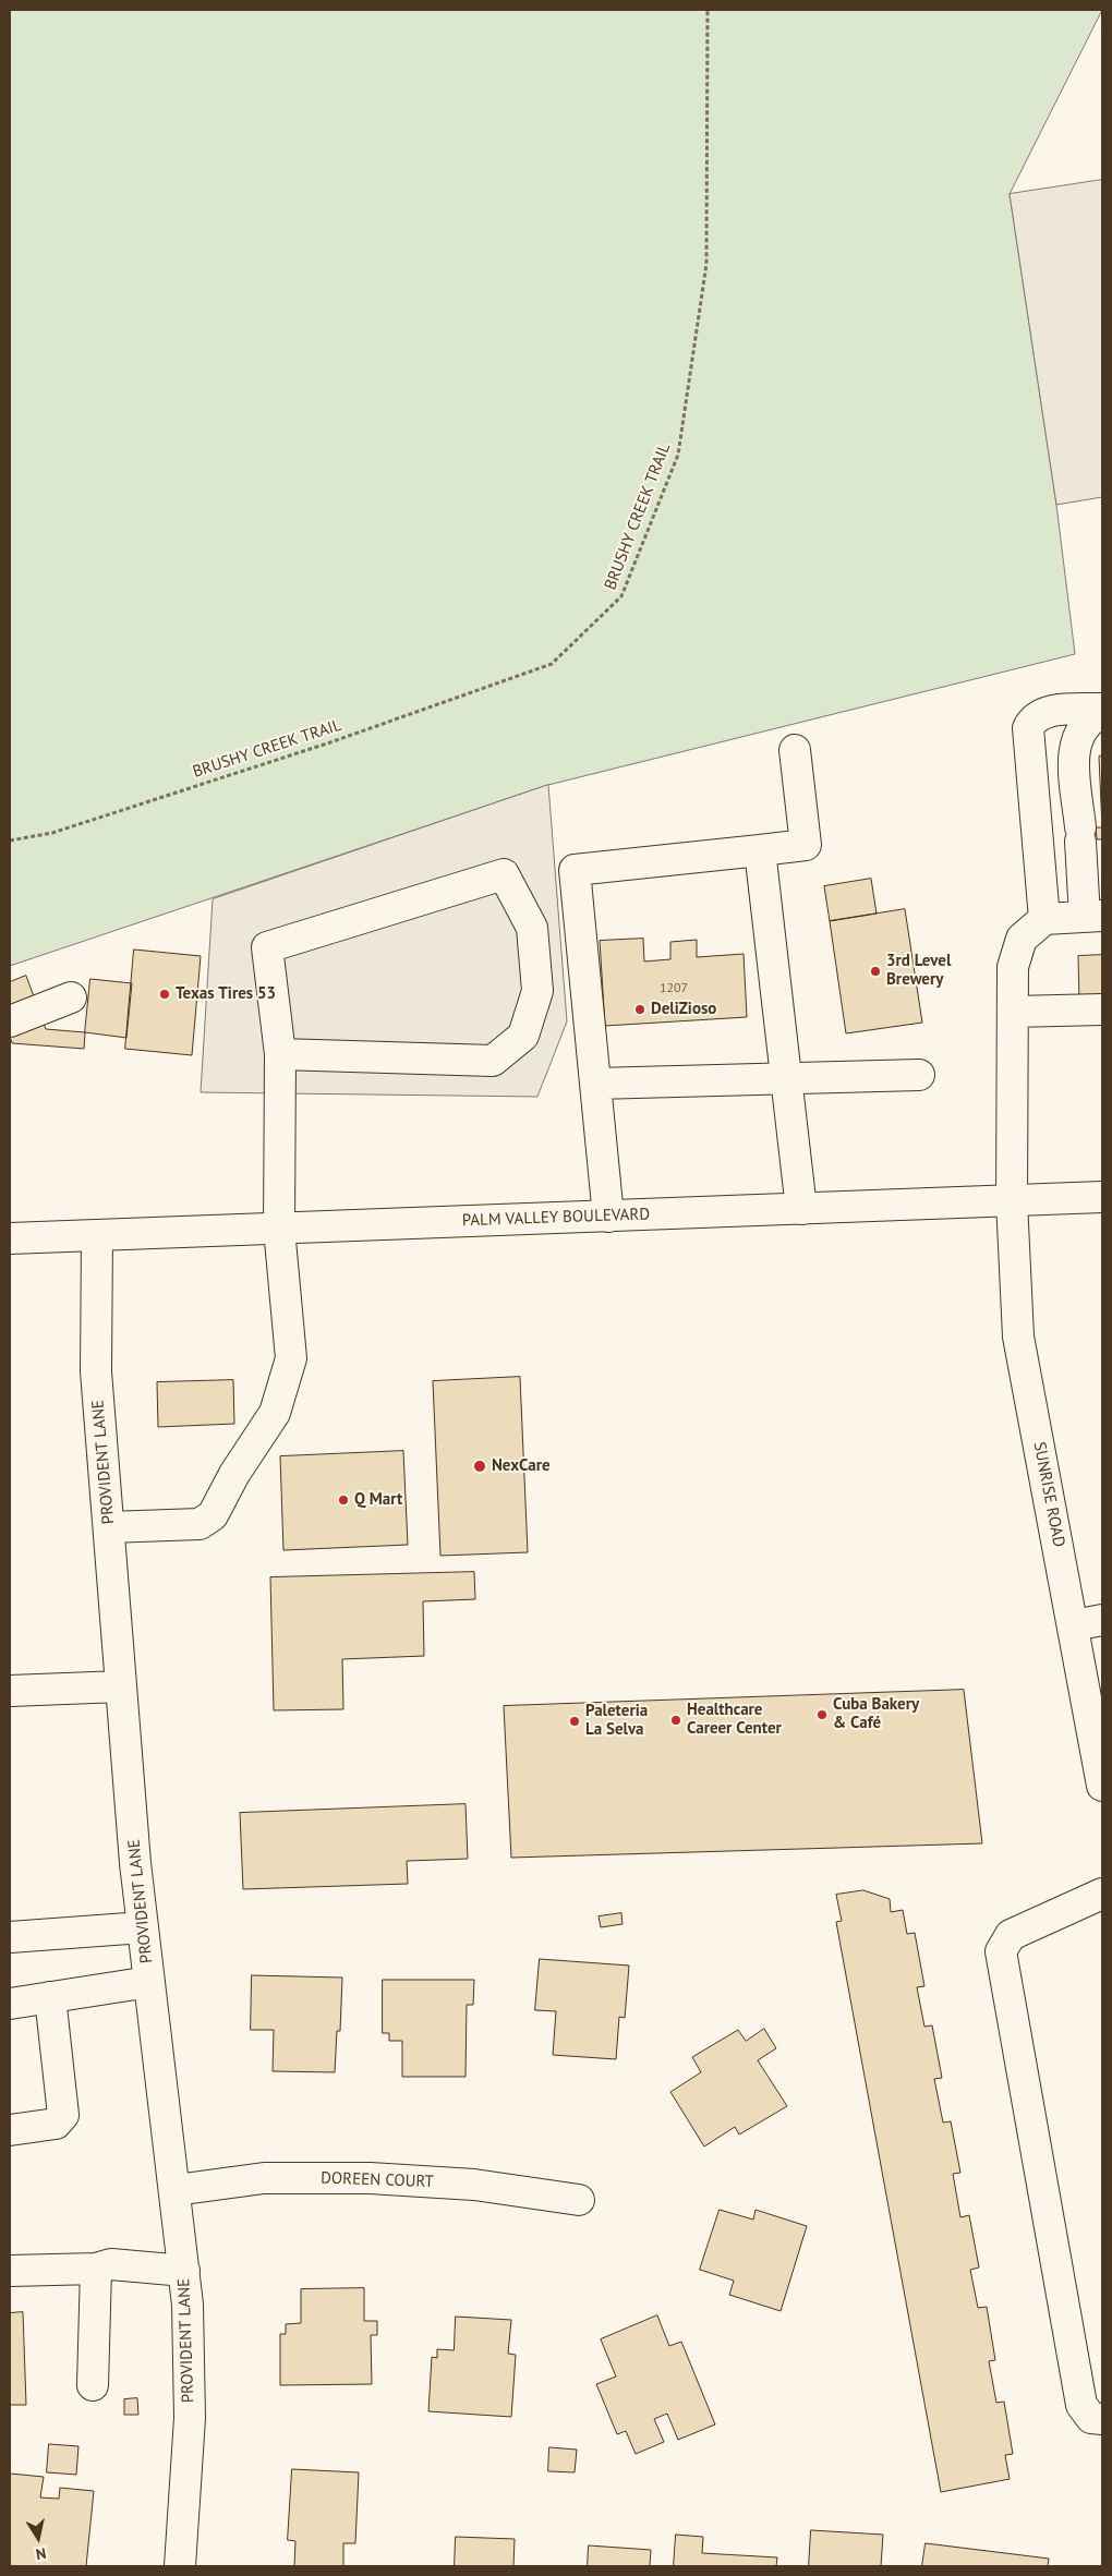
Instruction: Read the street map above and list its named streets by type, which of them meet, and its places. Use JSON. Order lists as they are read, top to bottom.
{
  "streets": {
    "main road": [
      "PALM VALLEY BOULEVARD",
      "PROVIDENT LANE",
      "SUNRISE ROAD",
      "DOREEN COURT"
    ],
    "path": ["BRUSHY CREEK TRAIL"]
  },
  "crossings": [
    ["PALM VALLEY BOULEVARD", "PROVIDENT LANE"],
    ["PALM VALLEY BOULEVARD", "SUNRISE ROAD"],
    ["PROVIDENT LANE", "DOREEN COURT"]
  ],
  "places": [
    "3rd Level Brewery",
    "Texas Tires 53",
    "DeliZioso",
    "NexCare",
    "Q Mart",
    "Cuba Bakery & Café",
    "Healthcare Career Center",
    "Paleteria La Selva"
  ],
  "house_numbers": ["1207"],
  "north": "bottom"
}
